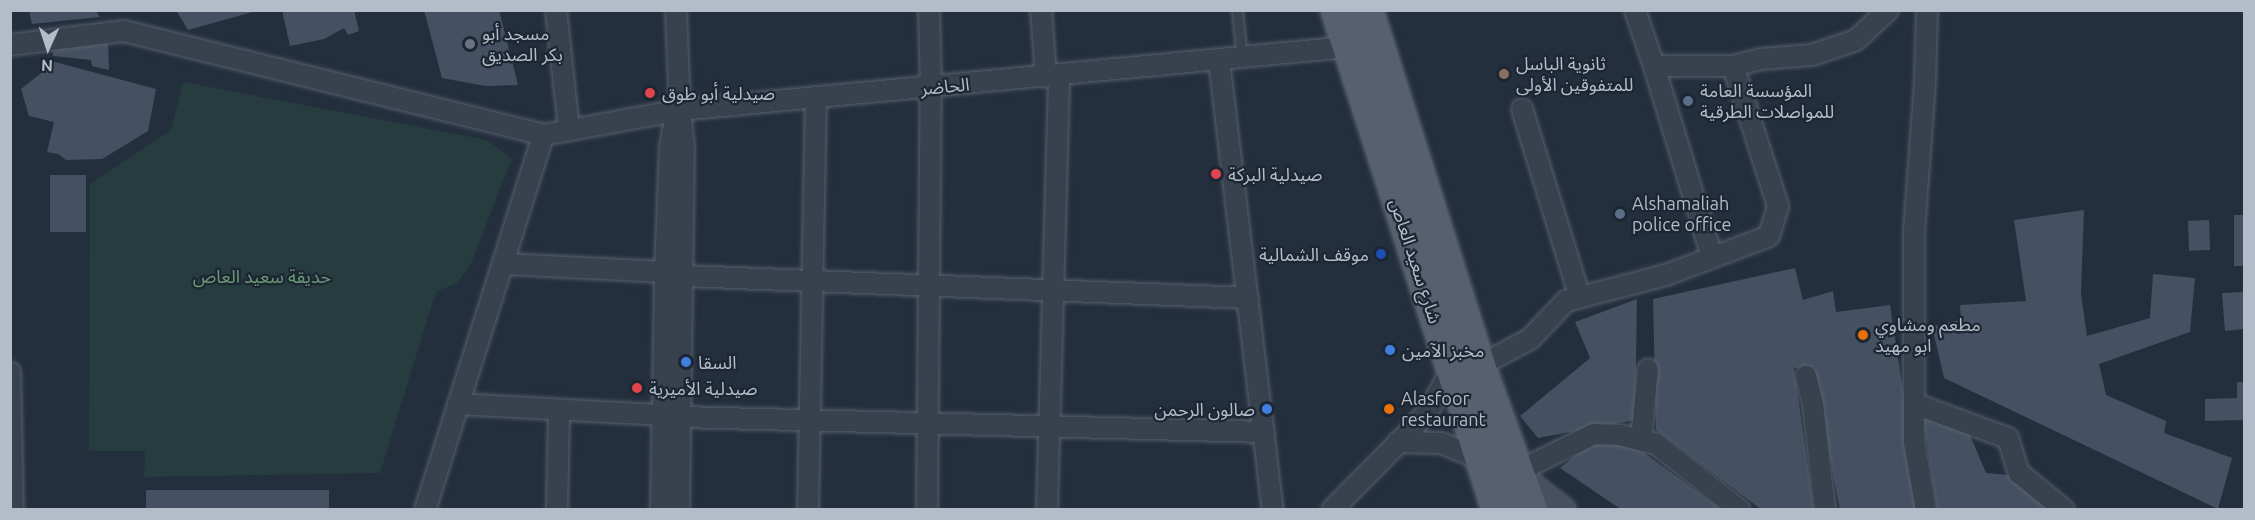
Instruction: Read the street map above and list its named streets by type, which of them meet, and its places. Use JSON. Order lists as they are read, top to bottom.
{
  "streets": {
    "main road": ["شارع سعيد العاص"],
    "street": ["الحاضر"]
  },
  "crossings": [
    ["الحاضر", "شارع سعيد العاص"]
  ],
  "parks": ["حديقة سعيد العاص"],
  "places": [
    "مسجد أبو بكر الصديق",
    "ثانوية الباسل للمتفوقين الأولى",
    "صيدلية أبو طوق",
    "المؤسسة العامة للمواصلات الطرقية",
    "صيدلية البركة",
    "Alshamaliah police office",
    "موقف الشمالية",
    "مطعم ومشاوي ابو مهيد",
    "مخبز الآمين",
    "السقا",
    "صيدلية الأميرية",
    "صالون الرحمن",
    "Alasfoor restaurant"
  ],
  "north": "bottom"
}
